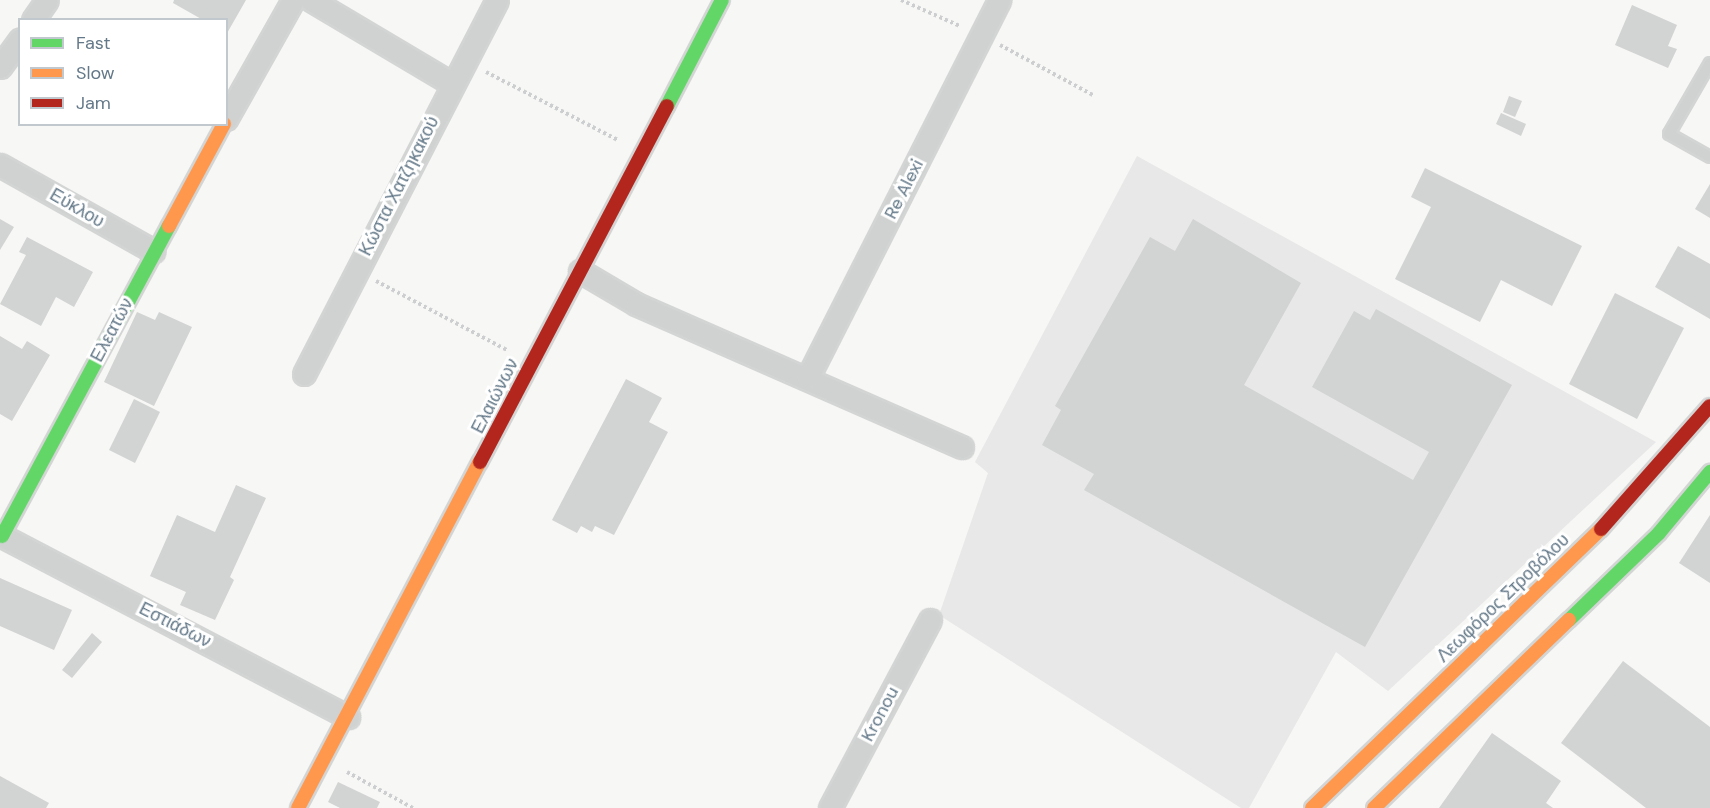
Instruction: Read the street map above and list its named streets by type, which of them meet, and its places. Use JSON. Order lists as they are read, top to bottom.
{
  "streets": {
    "main road": ["Ελεατών", "Ελαιώνων", "Λεωφόρος Στροβόλου"],
    "street": [
      "Κώστα Χατζηκακού",
      "Re Alexi",
      "Εύκλου",
      "Εστιάδων",
      "Kronou"
    ]
  },
  "crossings": [
    ["Εύκλου", "Ελεατών"],
    ["Ελεατών", "Εστιάδων"],
    ["Ελαιώνων", "Εστιάδων"]
  ],
  "legend": ["Fast", "Slow", "Jam"]
}
